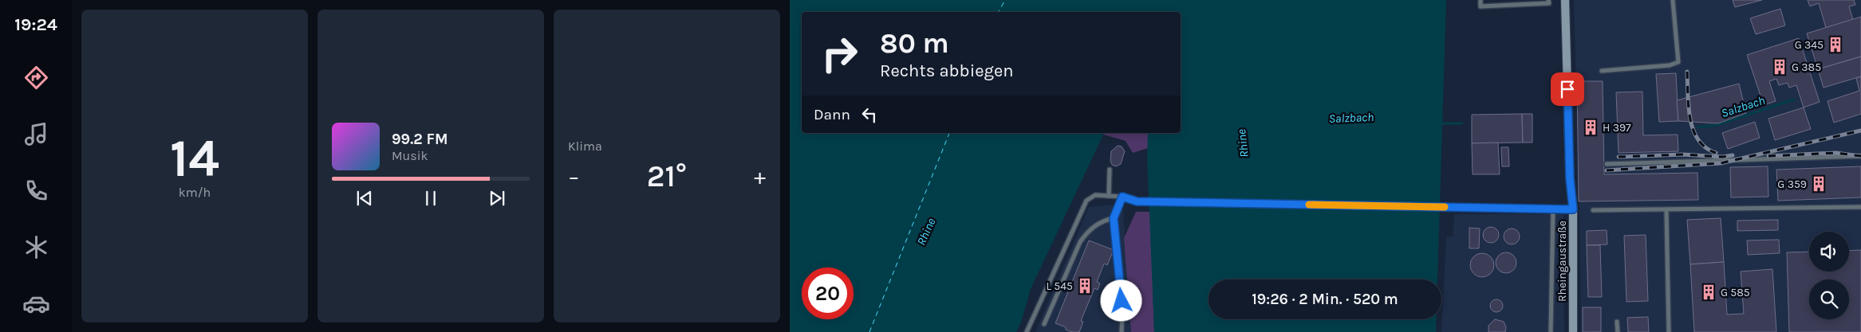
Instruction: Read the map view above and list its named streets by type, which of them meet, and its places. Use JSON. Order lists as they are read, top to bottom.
{
  "streets": {
    "street": ["Rheingaustraße"]
  },
  "water": ["Salzbach", "Rhine"],
  "places": {
    "building": [
      "G 345",
      "G 385",
      "H 397",
      "G 359",
      "L 545",
      "G 585"
    ]
  },
  "page": {
    "tabs": "19:24",
    "tile": [
      ["14", "km/h"],
      "Klima"
    ],
    "turn": ["80 m", "Rechts abbiegen"],
    "then": "Dann",
    "song": ["99.2 FM", "Musik"],
    "heat": ["−", "21°", "+"],
    "limit": "20",
    "trip": "19:26 · 2 Min. · 520 m"
  }
}
